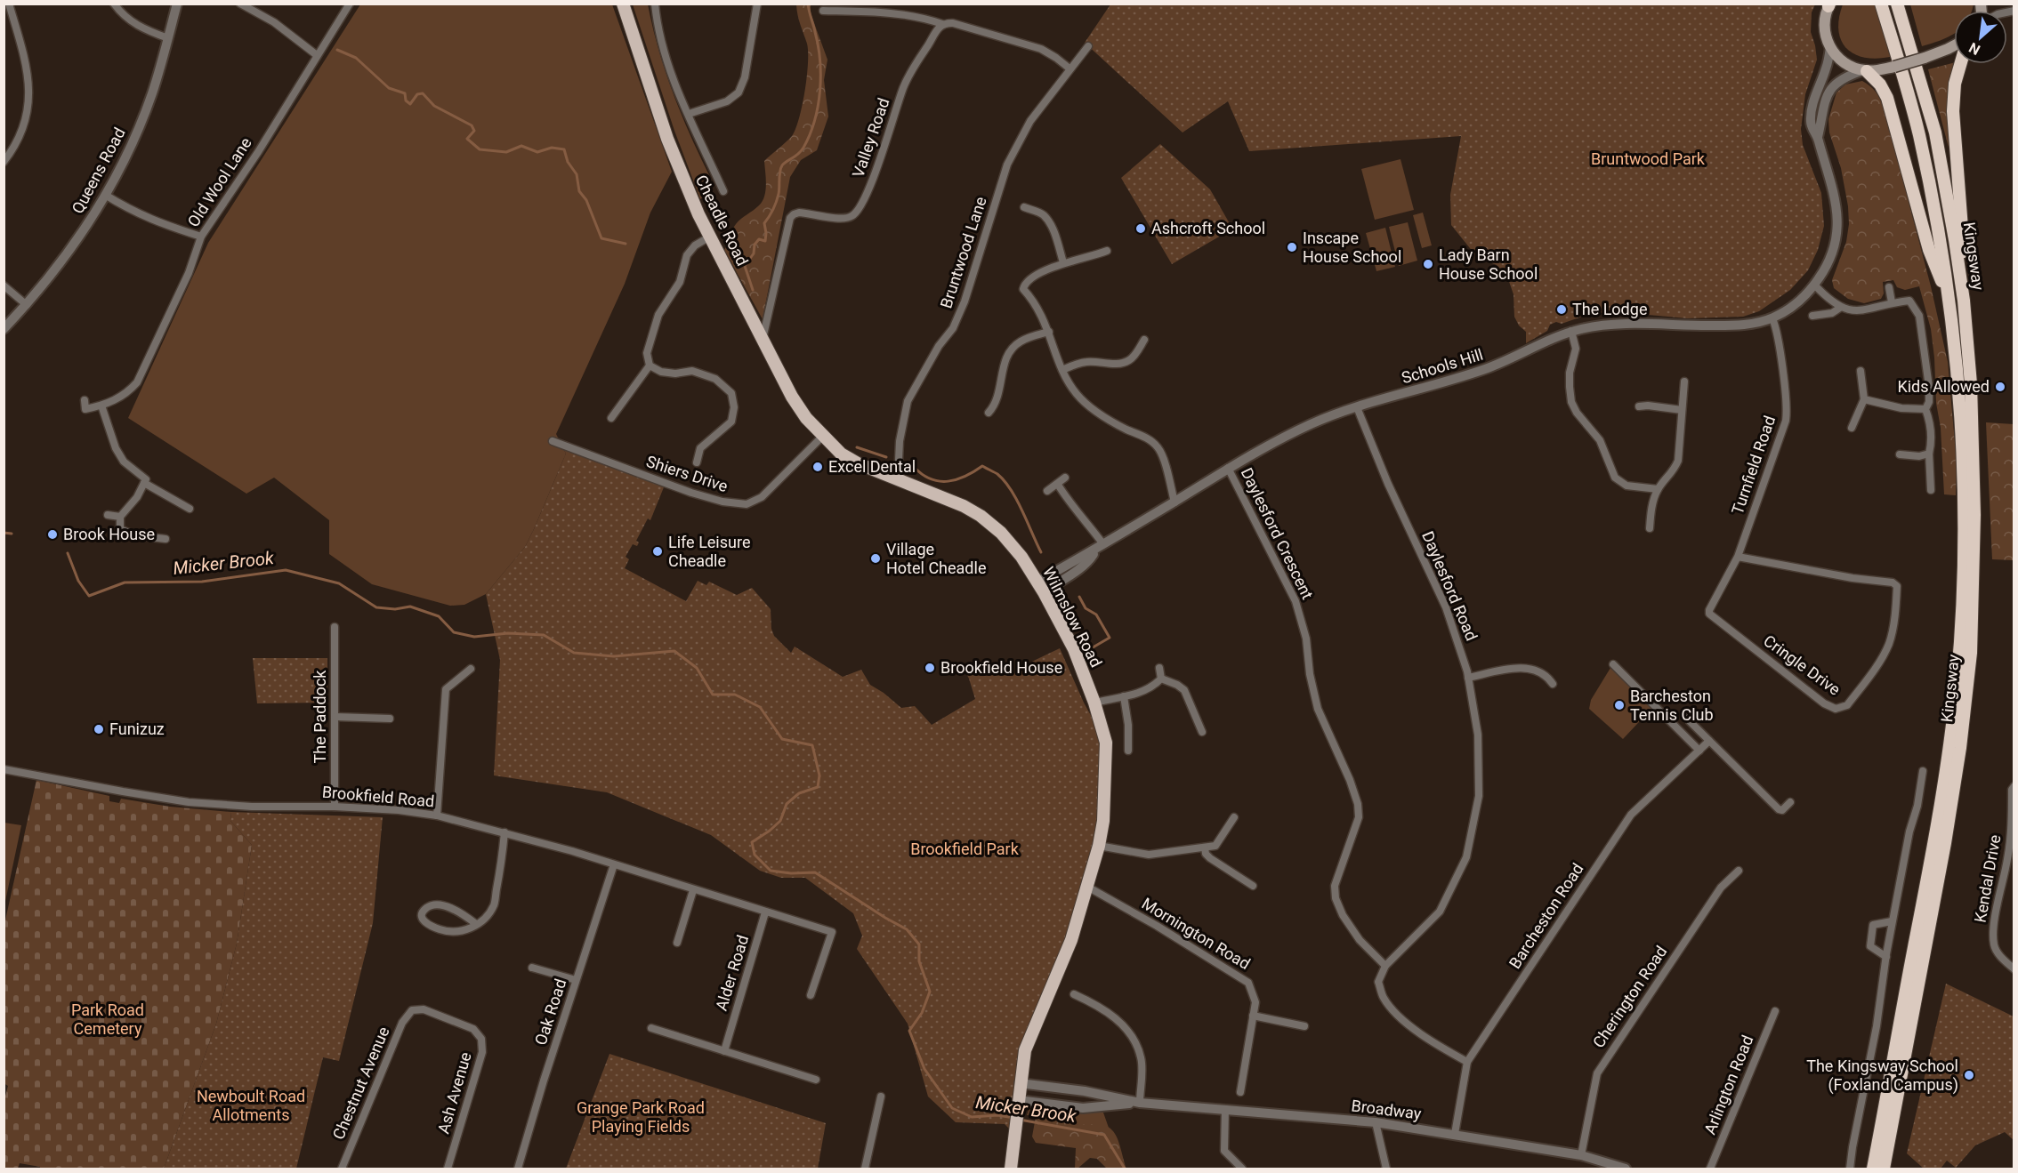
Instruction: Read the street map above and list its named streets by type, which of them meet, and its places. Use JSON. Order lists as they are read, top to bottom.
{
  "streets": {
    "highway": ["Kingsway"],
    "main road": ["Cheadle Road", "Wilmslow Road"],
    "street": [
      "Valley Road",
      "Queens Road",
      "Old Wool Lane",
      "Bruntwood Lane",
      "Schools Hill",
      "Turnfield Road",
      "Shiers Drive",
      "Daylesford Crescent",
      "Daylesford Road",
      "Cringle Drive",
      "The Paddock",
      "Brookfield Road",
      "Kendal Drive",
      "Barcheston Road",
      "Mornington Road",
      "Alder Road",
      "Cherington Road",
      "Oak Road",
      "Chestnut Avenue",
      "Arlington Road",
      "Ash Avenue",
      "Broadway"
    ]
  },
  "crossings": [
    ["Valley Road", "Cheadle Road"],
    ["Cheadle Road", "Shiers Drive"],
    ["Cheadle Road", "Wilmslow Road"],
    ["Bruntwood Lane", "Wilmslow Road"],
    ["Schools Hill", "Turnfield Road"],
    ["Schools Hill", "Daylesford Crescent"],
    ["Schools Hill", "Daylesford Road"],
    ["Schools Hill", "Wilmslow Road"],
    ["Turnfield Road", "Cringle Drive"],
    ["Shiers Drive", "Wilmslow Road"],
    ["Daylesford Crescent", "Daylesford Road"],
    ["Wilmslow Road", "Mornington Road"],
    ["Wilmslow Road", "Broadway"],
    ["The Paddock", "Brookfield Road"],
    ["Brookfield Road", "Alder Road"],
    ["Brookfield Road", "Oak Road"],
    ["Barcheston Road", "Broadway"],
    ["Cherington Road", "Broadway"],
    ["Chestnut Avenue", "Ash Avenue"]
  ],
  "water": ["Micker Brook"],
  "parks": [
    "Bruntwood Park",
    "Brookfield Park",
    "Park Road Cemetery",
    "Newboult Road Allotments",
    "Grange Park Road Playing Fields"
  ],
  "places": [
    "Ashcroft School",
    "Inscape House School",
    "Lady Barn House School",
    "The Lodge",
    "Kids Allowed",
    "Excel Dental",
    "Brook House",
    "Life Leisure Cheadle",
    "Village Hotel Cheadle",
    "Brookfield House",
    "Barcheston Tennis Club",
    "Funizuz",
    "The Kingsway School (Foxland Campus)"
  ],
  "north": "bottom left"
}
